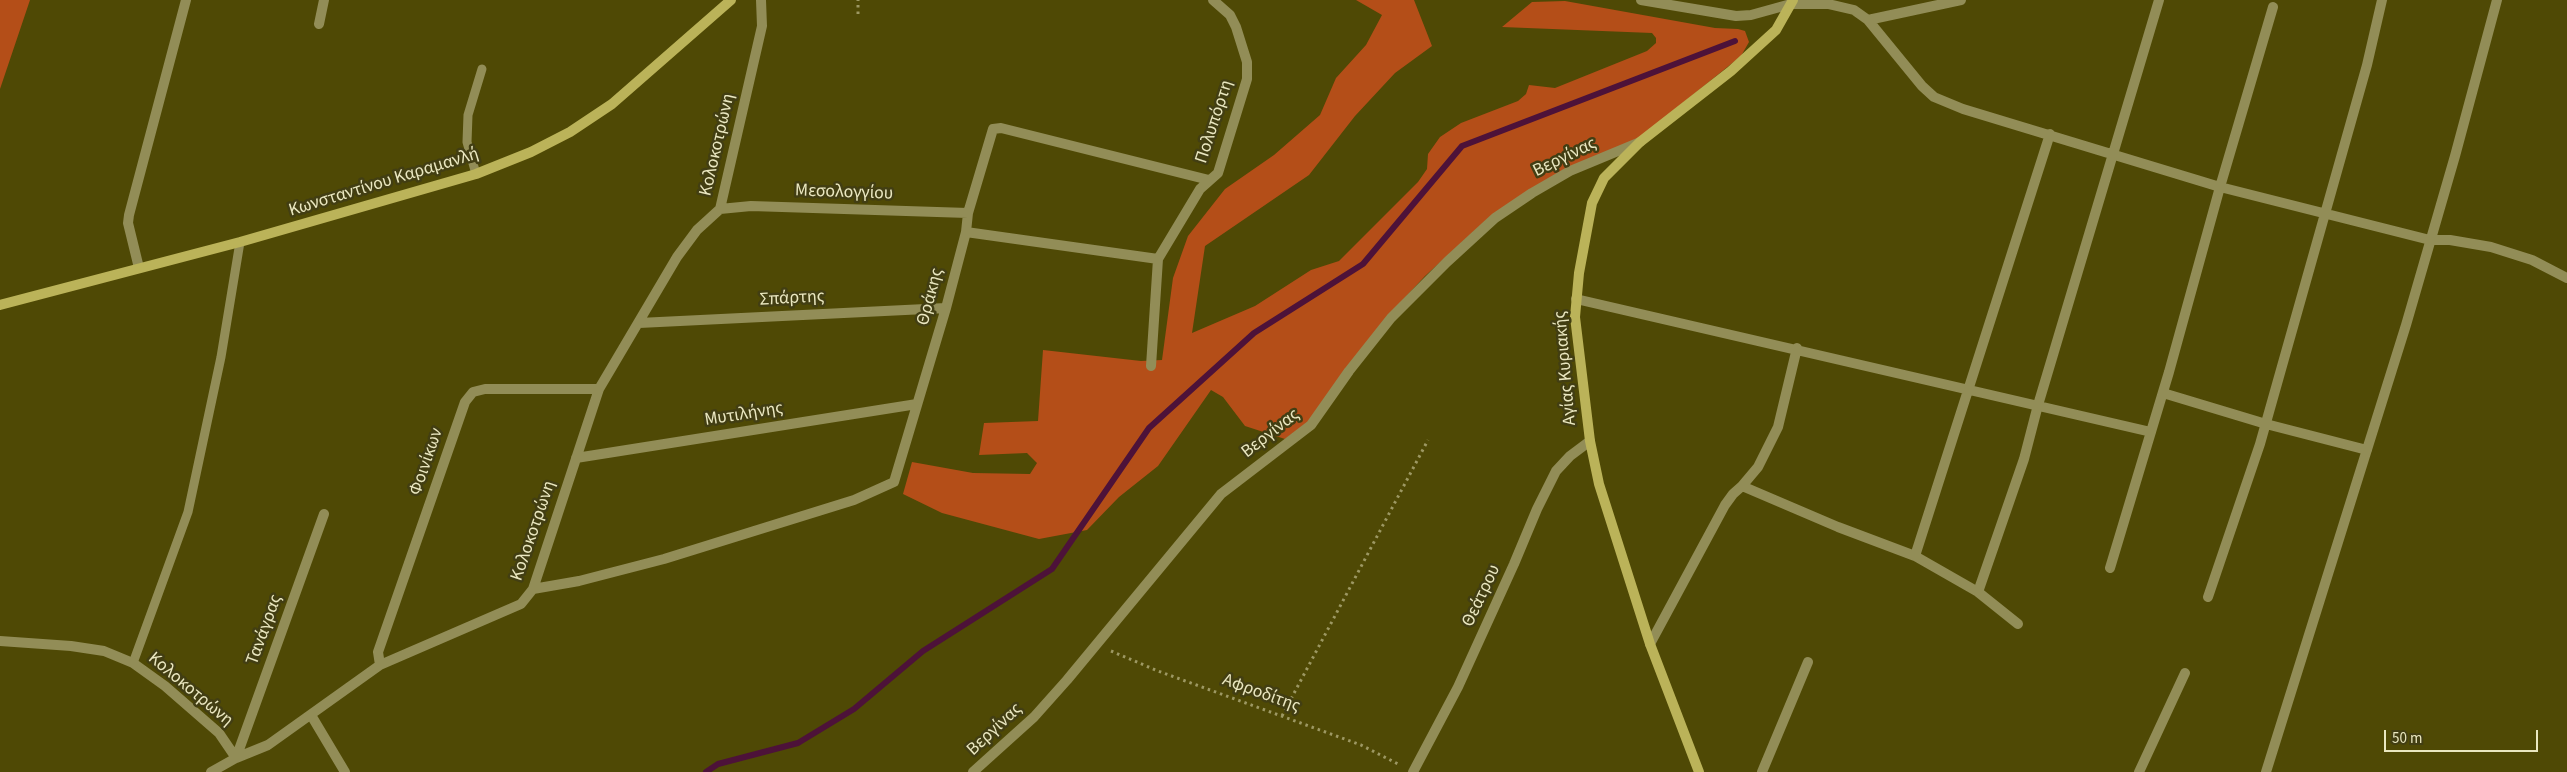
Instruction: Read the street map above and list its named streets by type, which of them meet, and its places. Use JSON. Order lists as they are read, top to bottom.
{
  "streets": {
    "street": [
      "Πολυπόρτη",
      "Κολοκοτρώνη",
      "Βεργίνας",
      "Κωνσταντίνου Καραμανλή",
      "Μεσολογγίου",
      "Θράκης",
      "Σπάρτης",
      "Αγίας Κυριακής",
      "Μυτιλήνης",
      "Φοινίκων",
      "Θεάτρου",
      "Τανάγρας"
    ],
    "path": ["Αφροδίτης"]
  },
  "crossings": [
    ["Πολυπόρτη", "Θράκης"],
    ["Κολοκοτρώνη", "Μεσολογγίου"],
    ["Κολοκοτρώνη", "Θράκης"],
    ["Κολοκοτρώνη", "Σπάρτης"],
    ["Κολοκοτρώνη", "Μυτιλήνης"],
    ["Κολοκοτρώνη", "Φοινίκων"],
    ["Κολοκοτρώνη", "Τανάγρας"],
    ["Βεργίνας", "Αγίας Κυριακής"],
    ["Βεργίνας", "Αφροδίτης"],
    ["Μεσολογγίου", "Θράκης"],
    ["Θράκης", "Σπάρτης"],
    ["Θράκης", "Μυτιλήνης"],
    ["Αγίας Κυριακής", "Θεάτρου"],
    ["Θεάτρου", "Αφροδίτης"]
  ],
  "scale_bar": "50 m"
}
